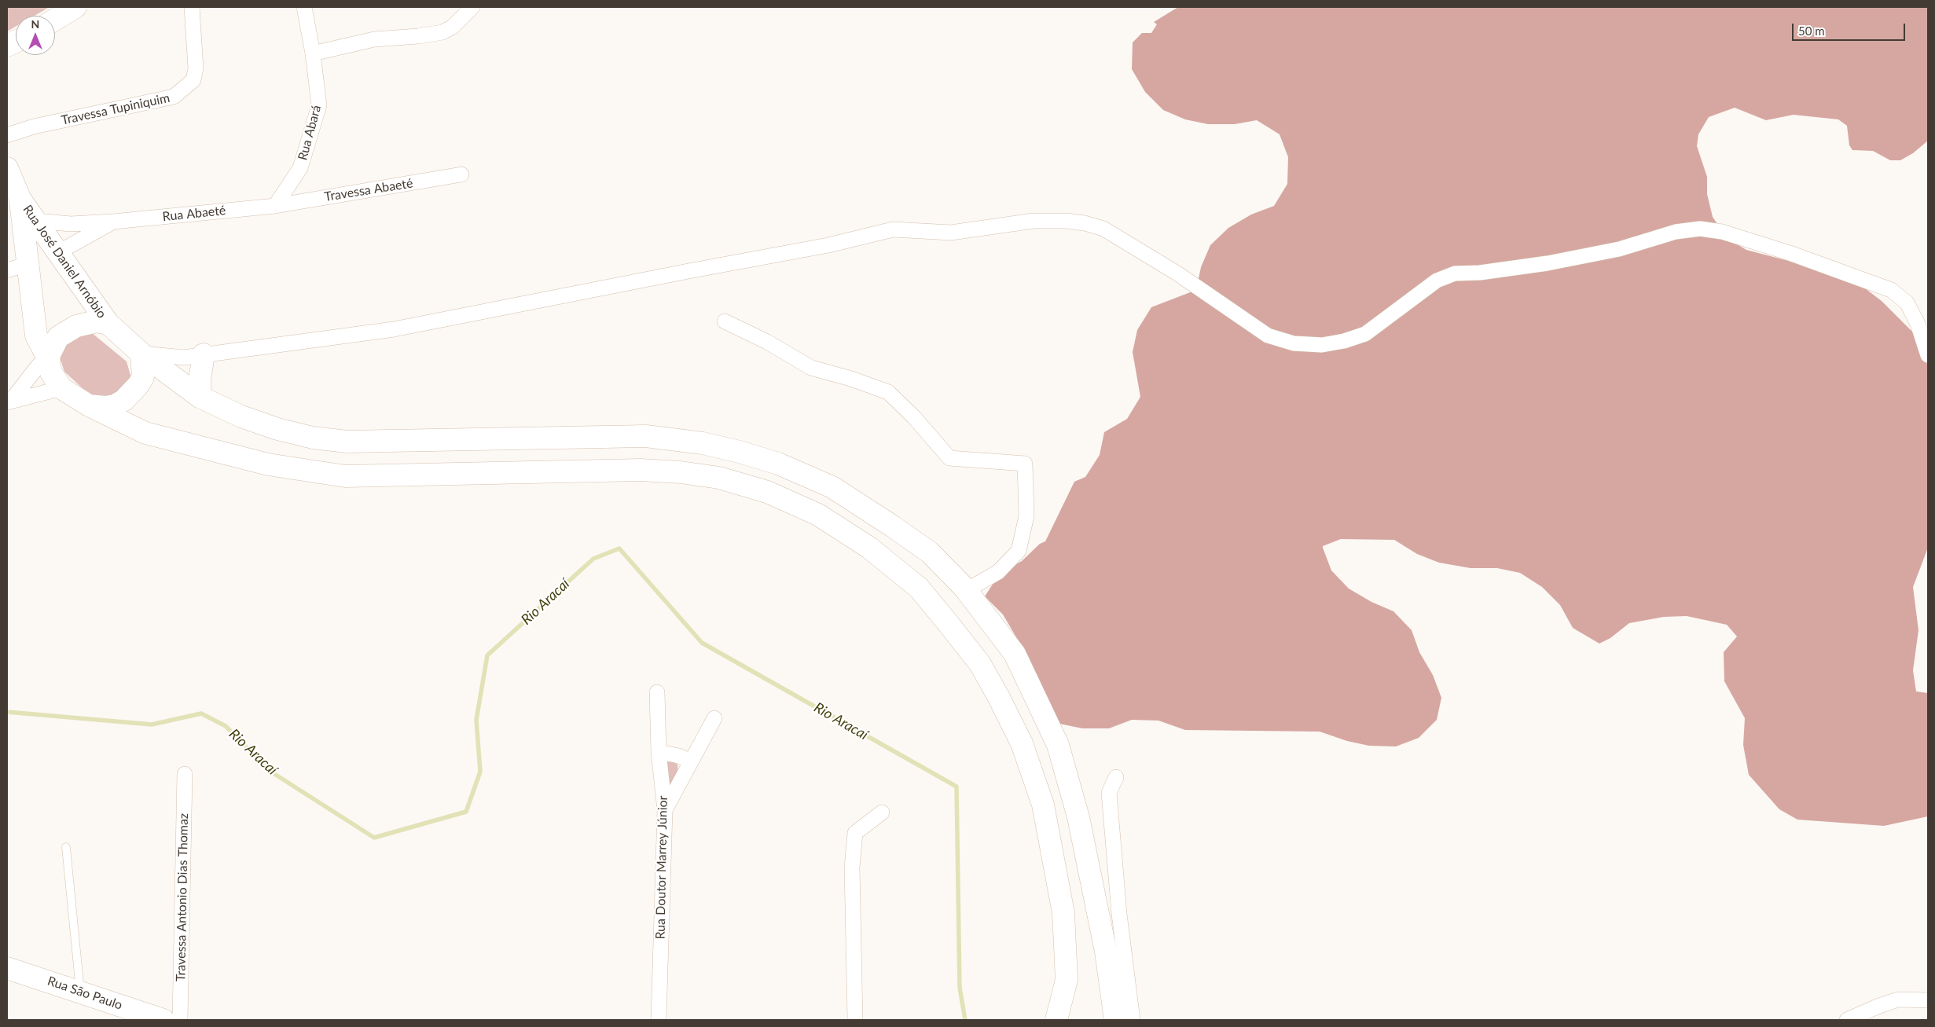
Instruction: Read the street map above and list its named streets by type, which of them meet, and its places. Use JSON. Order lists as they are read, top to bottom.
{
  "streets": {
    "main road": ["Rua José Daniel Arnóbio", "Rua São Paulo"],
    "street": [
      "Travessa Tupiniquim",
      "Rua Abará",
      "Travessa Abaeté",
      "Rua Abaeté",
      "Rua Doutor Marrey Júnior",
      "Travessa Antonio Dias Thomaz"
    ]
  },
  "crossings": [
    ["Rua Abará", "Travessa Abaeté"],
    ["Rua Abará", "Rua Abaeté"],
    ["Travessa Abaeté", "Rua Abaeté"],
    ["Rua Abaeté", "Rua José Daniel Arnóbio"]
  ],
  "water": ["Rio Aracaí"],
  "scale_bar": "50 m",
  "north": "top"
}
